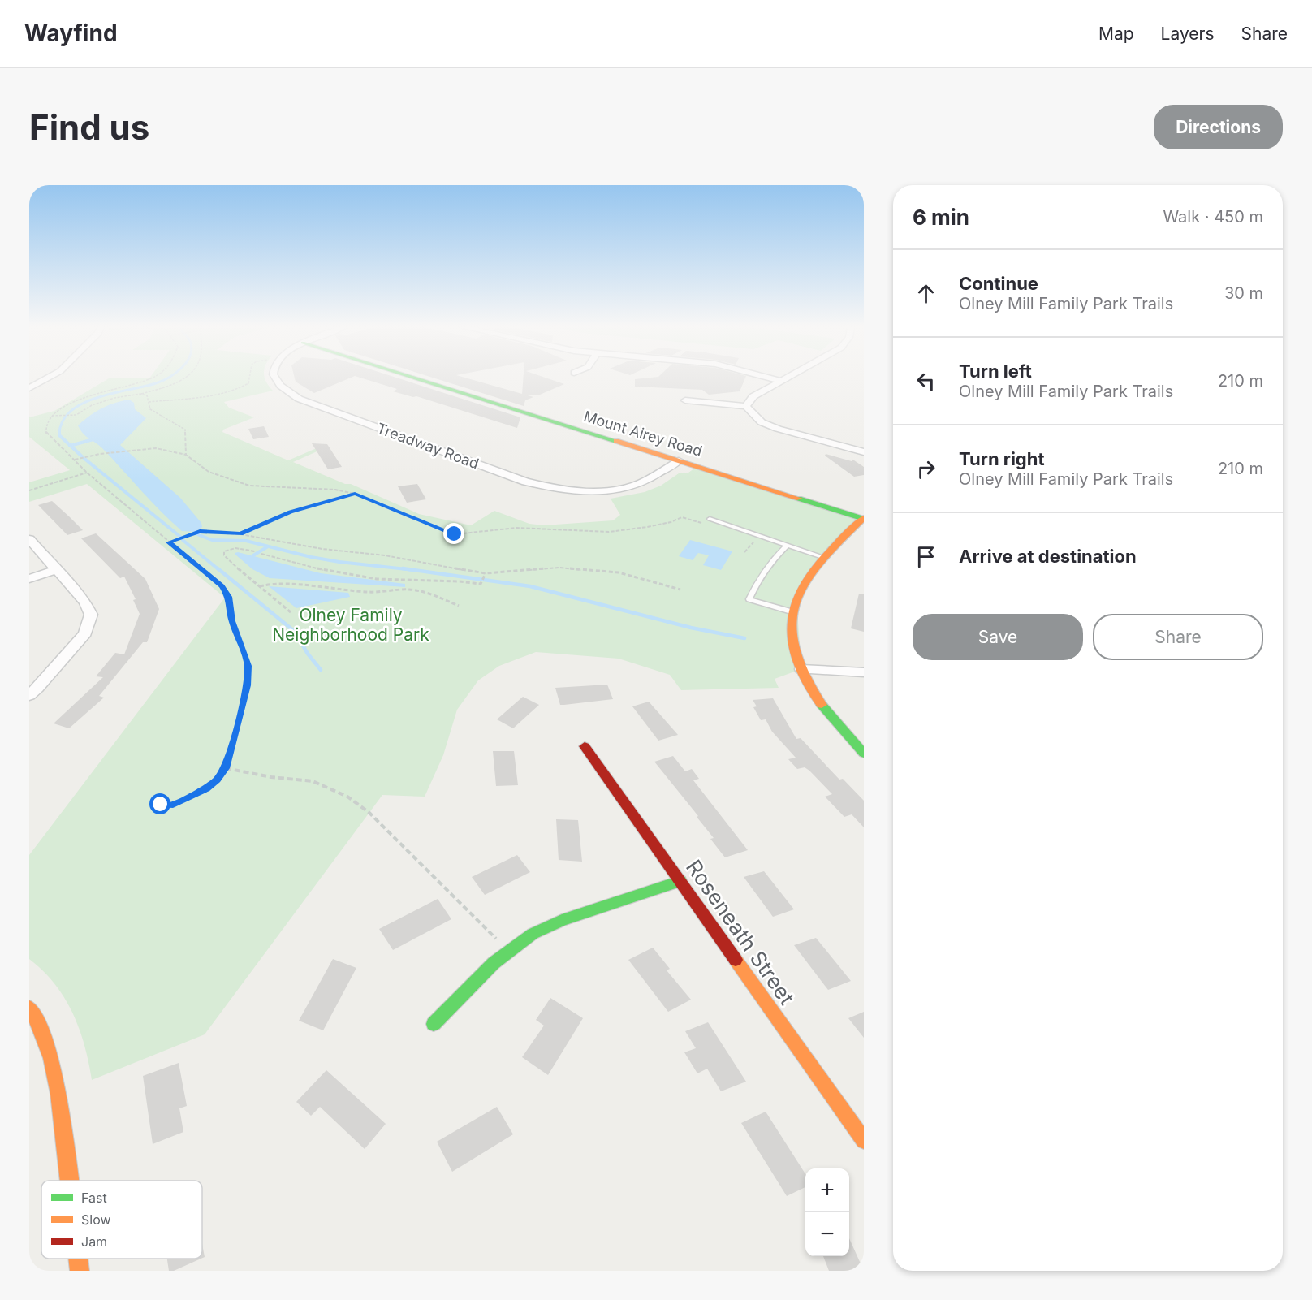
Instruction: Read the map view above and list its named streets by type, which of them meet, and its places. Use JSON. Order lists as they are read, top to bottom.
{
  "streets": {
    "street": ["Mount Airey Road", "Treadway Road", "Roseneath Street"]
  },
  "crossings": [
    ["Mount Airey Road", "Treadway Road"]
  ],
  "parks": ["Olney Family Neighborhood Park"],
  "legend": ["Fast", "Slow", "Jam"],
  "page": {
    "header": "Wayfind",
    "nav": ["Map", "Layers", "Share"],
    "buttons": [
      "Directions",
      ["Save", "Share"]
    ],
    "title": "Find us",
    "heading": ["6 min", "Walk · 450 m"],
    "list": [
      ["Continue", "Olney Mill Family Park Trails", "30 m"],
      ["Turn left", "Olney Mill Family Park Trails", "210 m"],
      ["Turn right", "Olney Mill Family Park Trails", "210 m"],
      "Arrive at destination"
    ],
    "map_buttons": ["+", "−"]
  }
}
